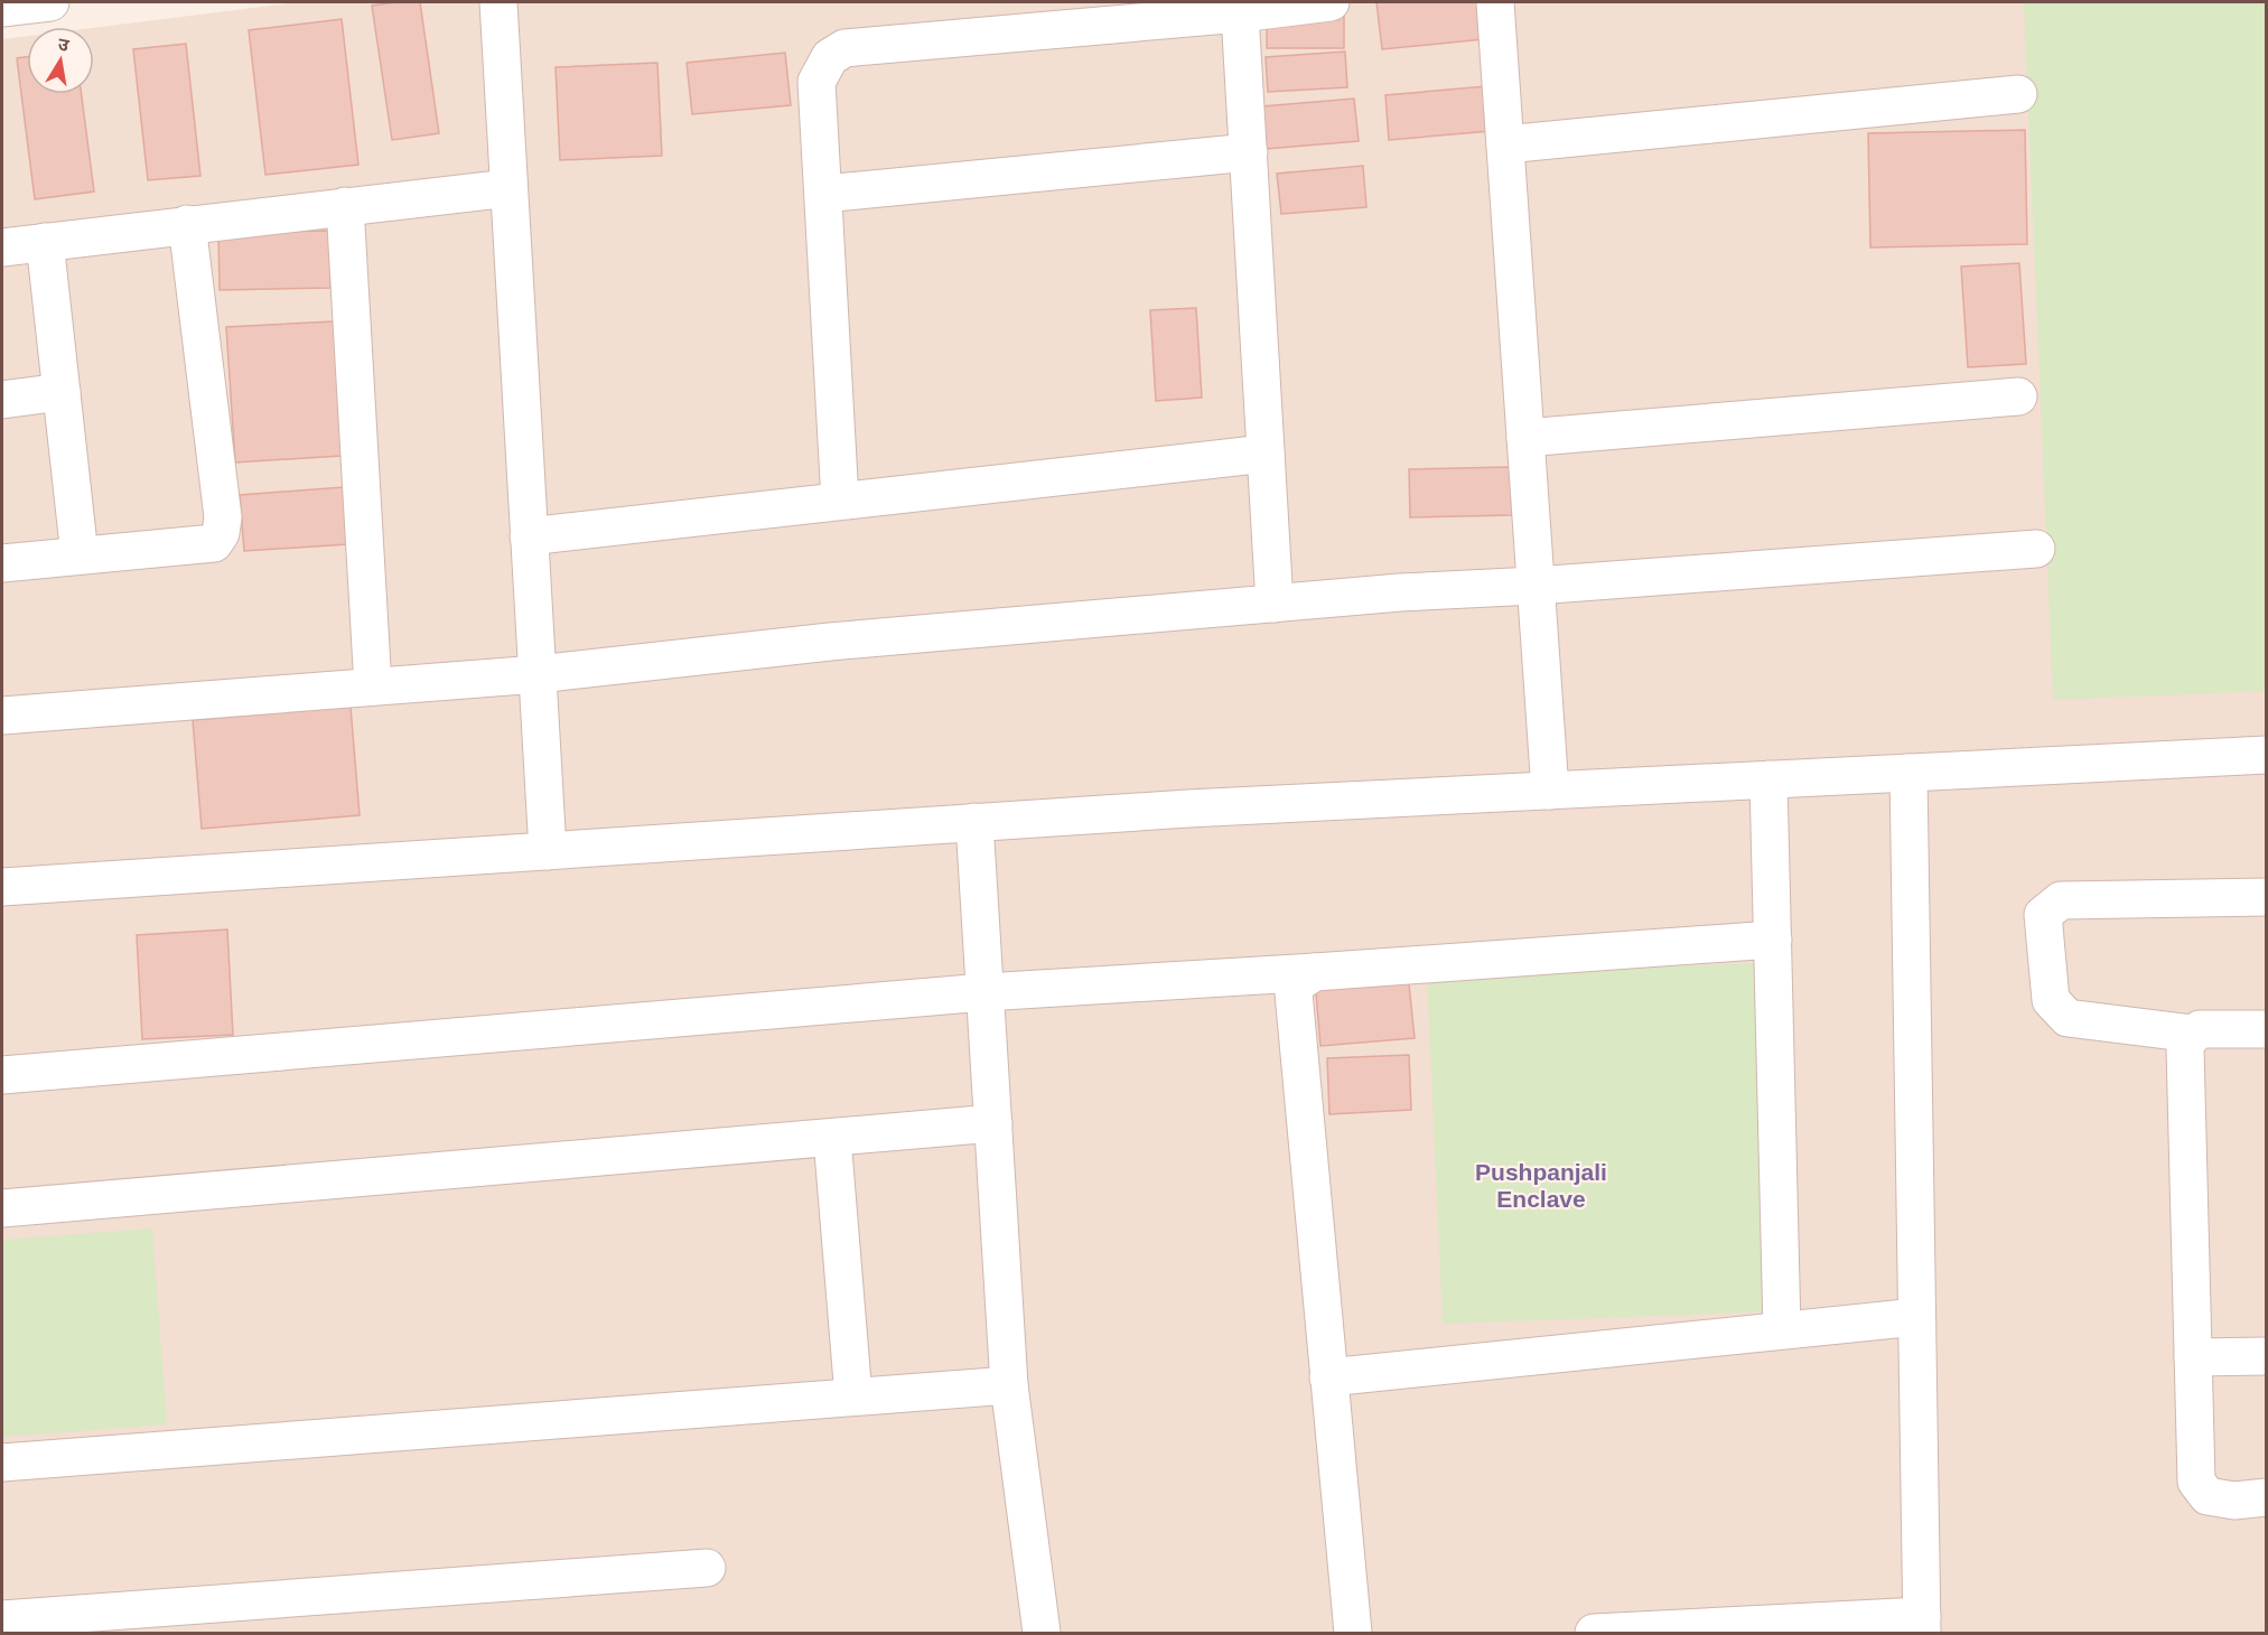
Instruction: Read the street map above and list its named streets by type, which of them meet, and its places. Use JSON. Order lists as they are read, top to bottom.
{
  "districts": ["Pushpanjali Enclave"],
  "north": "top"
}
